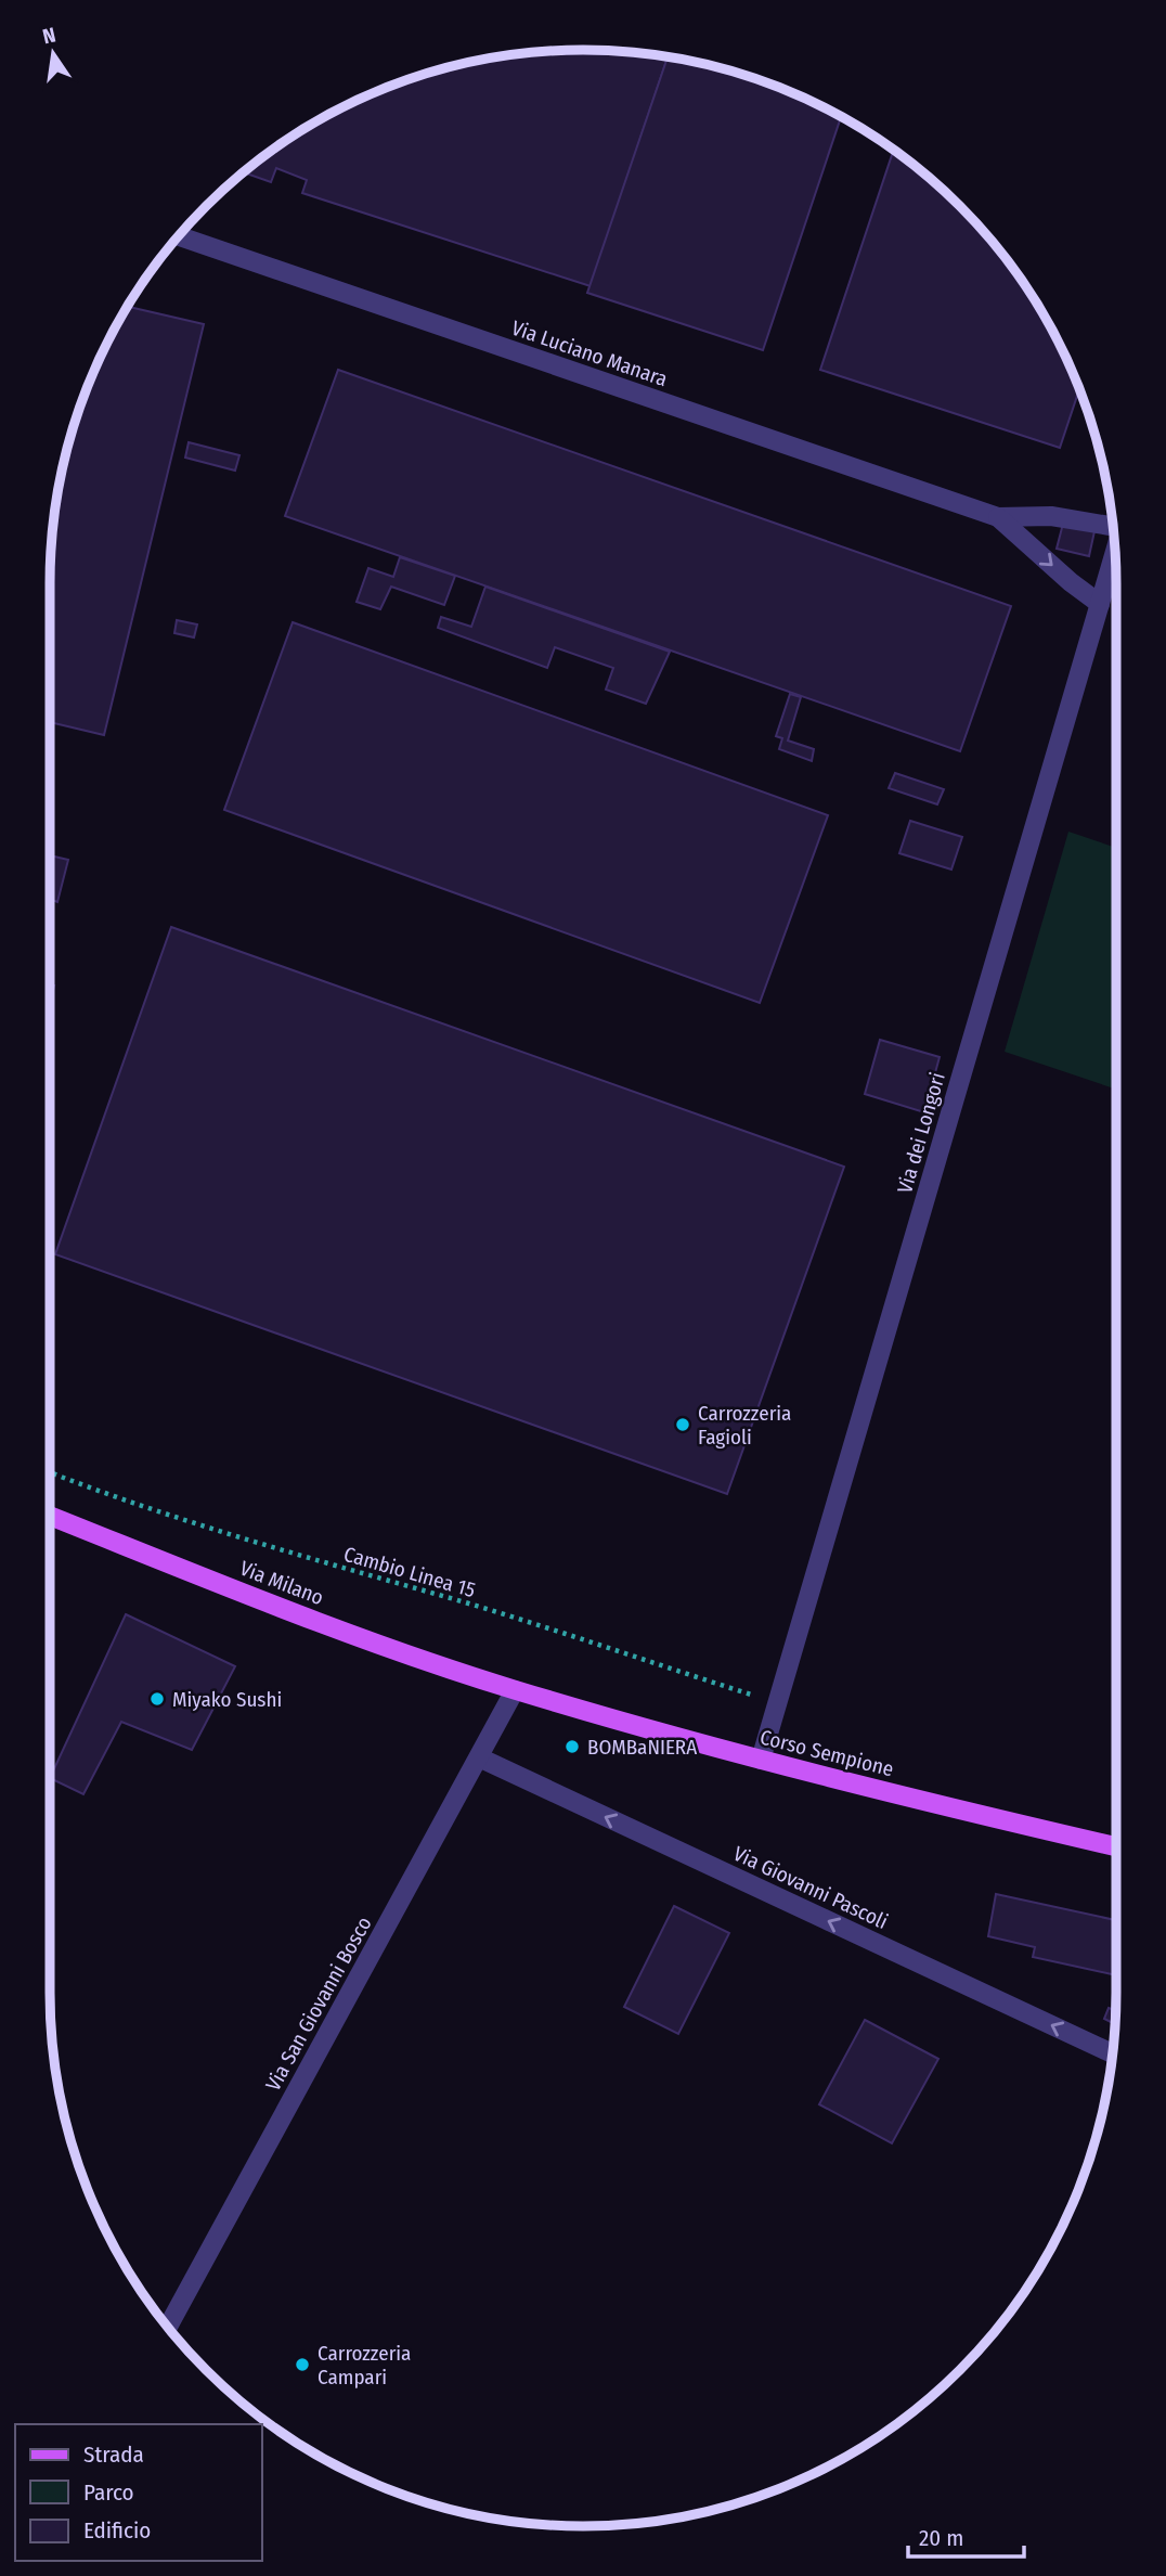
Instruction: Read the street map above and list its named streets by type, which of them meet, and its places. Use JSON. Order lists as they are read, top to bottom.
{
  "streets": {
    "main road": ["Via Milano", "Corso Sempione"],
    "street": [
      "Via Luciano Manara",
      "Via dei Longori",
      "Via Giovanni Pascoli",
      "Via San Giovanni Bosco"
    ],
    "path": ["Cambio Linea 15"]
  },
  "crossings": [
    ["Via Luciano Manara", "Via dei Longori"],
    ["Via dei Longori", "Cambio Linea 15"],
    ["Via dei Longori", "Corso Sempione"],
    ["Via Milano", "Corso Sempione"],
    ["Via Milano", "Via San Giovanni Bosco"],
    ["Corso Sempione", "Via San Giovanni Bosco"],
    ["Via Giovanni Pascoli", "Via San Giovanni Bosco"]
  ],
  "one_way": ["Via Giovanni Pascoli"],
  "places": [
    "Carrozzeria Fagioli",
    "Miyako Sushi",
    "BOMBaNIERA",
    "Carrozzeria Campari"
  ],
  "legend": ["Strada", "Parco", "Edificio"],
  "scale_bar": "20 m",
  "north": "top"
}
